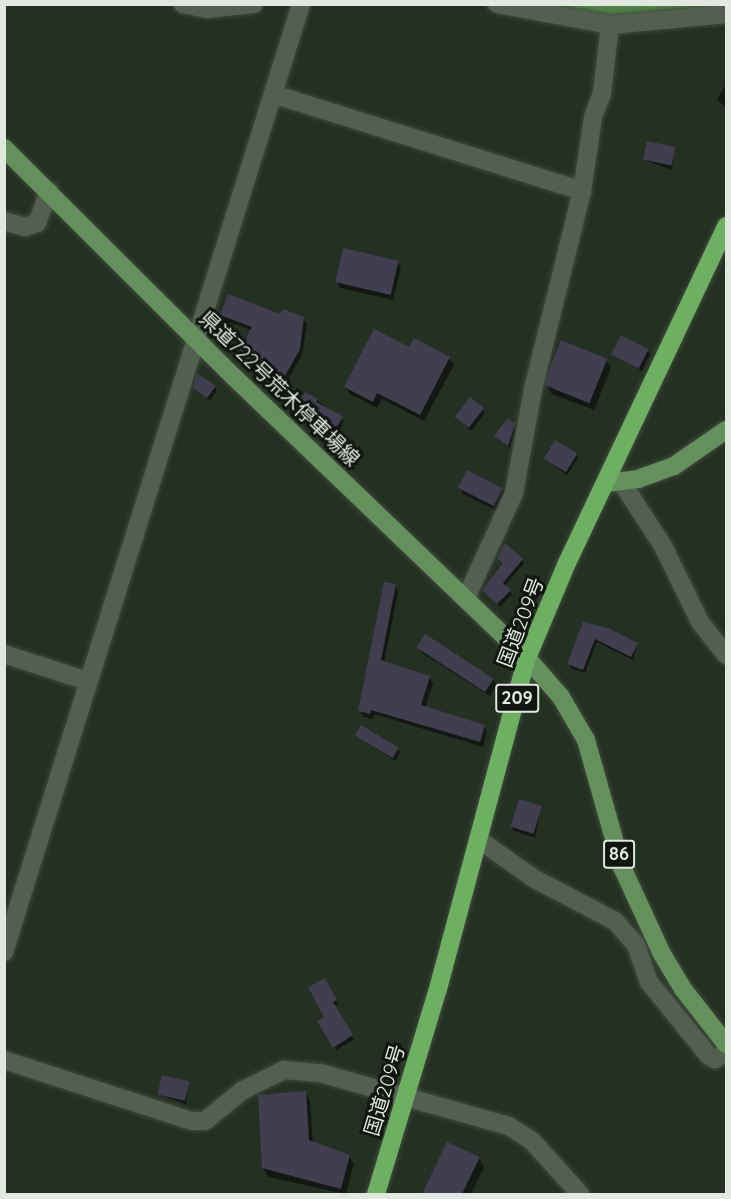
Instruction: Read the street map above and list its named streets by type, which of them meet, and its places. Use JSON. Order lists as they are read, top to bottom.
{
  "streets": {
    "highway": ["国道209号", "209"],
    "main road": ["県道722号荒木停車場線", "86"]
  },
  "crossings": [
    ["県道722号荒木停車場線", "国道209号"],
    ["県道722号荒木停車場線", "86"],
    ["国道209号", "86"]
  ]
}
